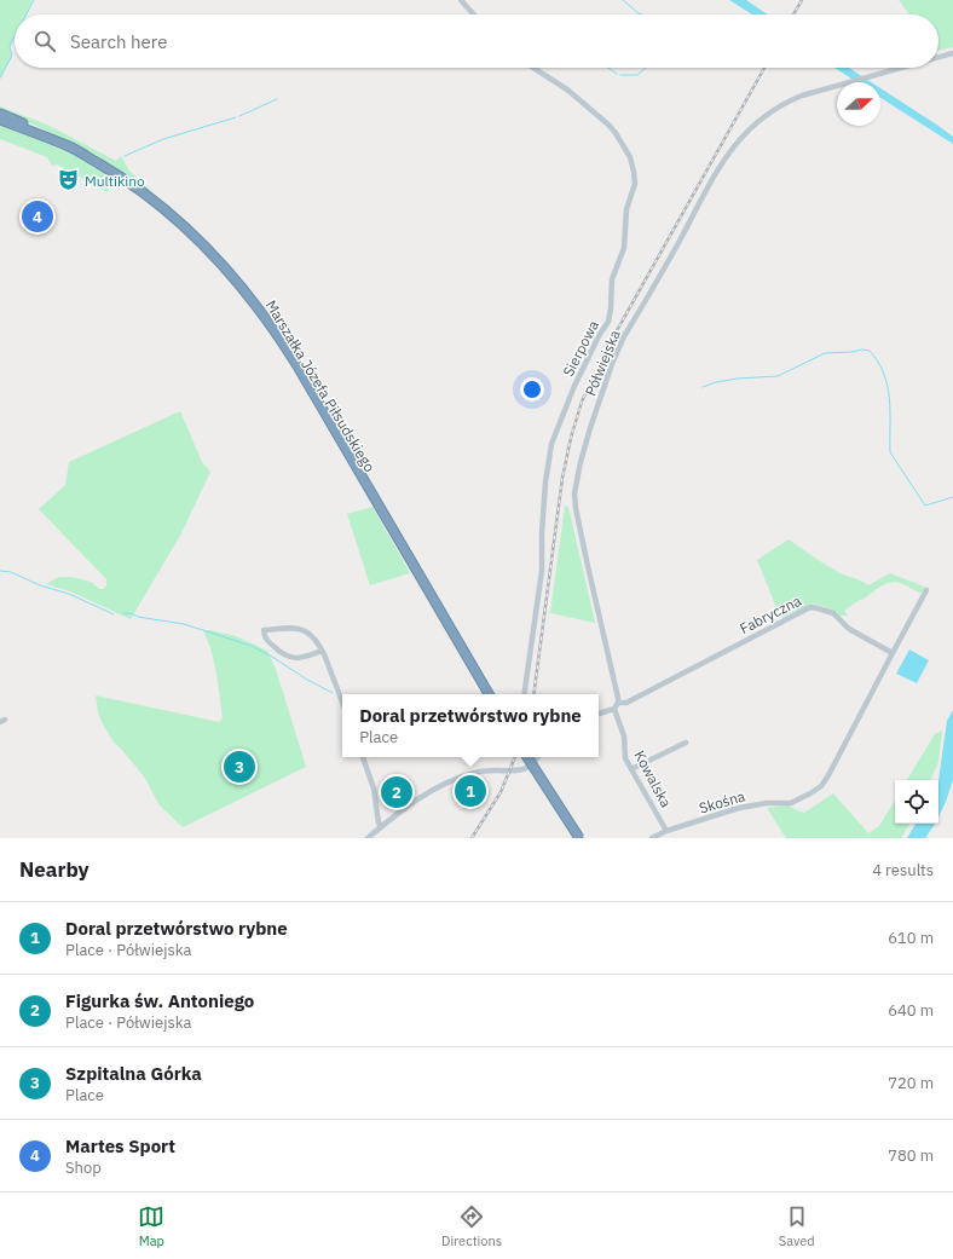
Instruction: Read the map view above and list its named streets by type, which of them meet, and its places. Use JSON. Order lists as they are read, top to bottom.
{
  "streets": {
    "highway": ["Marszałka Józefa Piłsudskiego"],
    "street": [
      "Sierpowa",
      "Półwiejska",
      "Fabryczna",
      "Kowalska",
      "Skośna"
    ]
  },
  "crossings": [
    ["Półwiejska", "Fabryczna"],
    ["Półwiejska", "Kowalska"],
    ["Fabryczna", "Kowalska"],
    ["Fabryczna", "Skośna"],
    ["Kowalska", "Skośna"]
  ],
  "places": {
    "theatre": ["Multikino"]
  },
  "north": "right",
  "page": {
    "search": "Search here",
    "pins": [
      "4",
      "3",
      "1",
      "2"
    ],
    "popup": ["Doral przetwórstwo rybne", "Place"],
    "heading": ["Nearby", "4 results"],
    "list": [
      {
        "mark": "1",
        "name": "Doral przetwórstwo rybne",
        "note": "Place · Półwiejska",
        "value": "610 m"
      },
      {
        "mark": "2",
        "name": "Figurka św. Antoniego",
        "note": "Place · Półwiejska",
        "value": "640 m"
      },
      {
        "mark": "3",
        "name": "Szpitalna Górka",
        "note": "Place",
        "value": "720 m"
      },
      {
        "mark": "4",
        "name": "Martes Sport",
        "note": "Shop",
        "value": "780 m"
      }
    ],
    "nav": ["Map", "Directions", "Saved"]
  }
}
